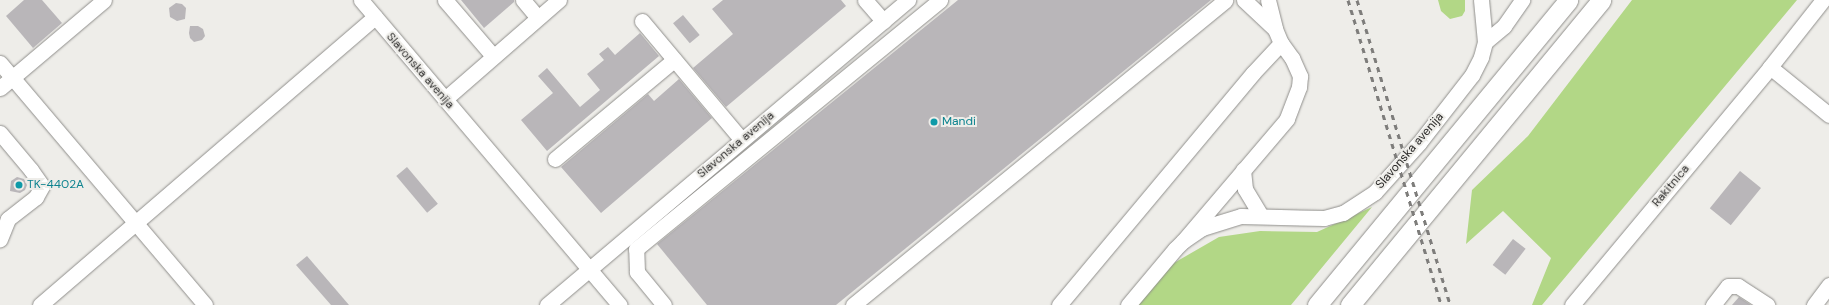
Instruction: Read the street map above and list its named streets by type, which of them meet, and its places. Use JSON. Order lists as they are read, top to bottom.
{
  "streets": {
    "main road": ["Slavonska avenija"],
    "street": ["Rakitnica"]
  },
  "places": ["Mandi", "TK-4402A"]
}
